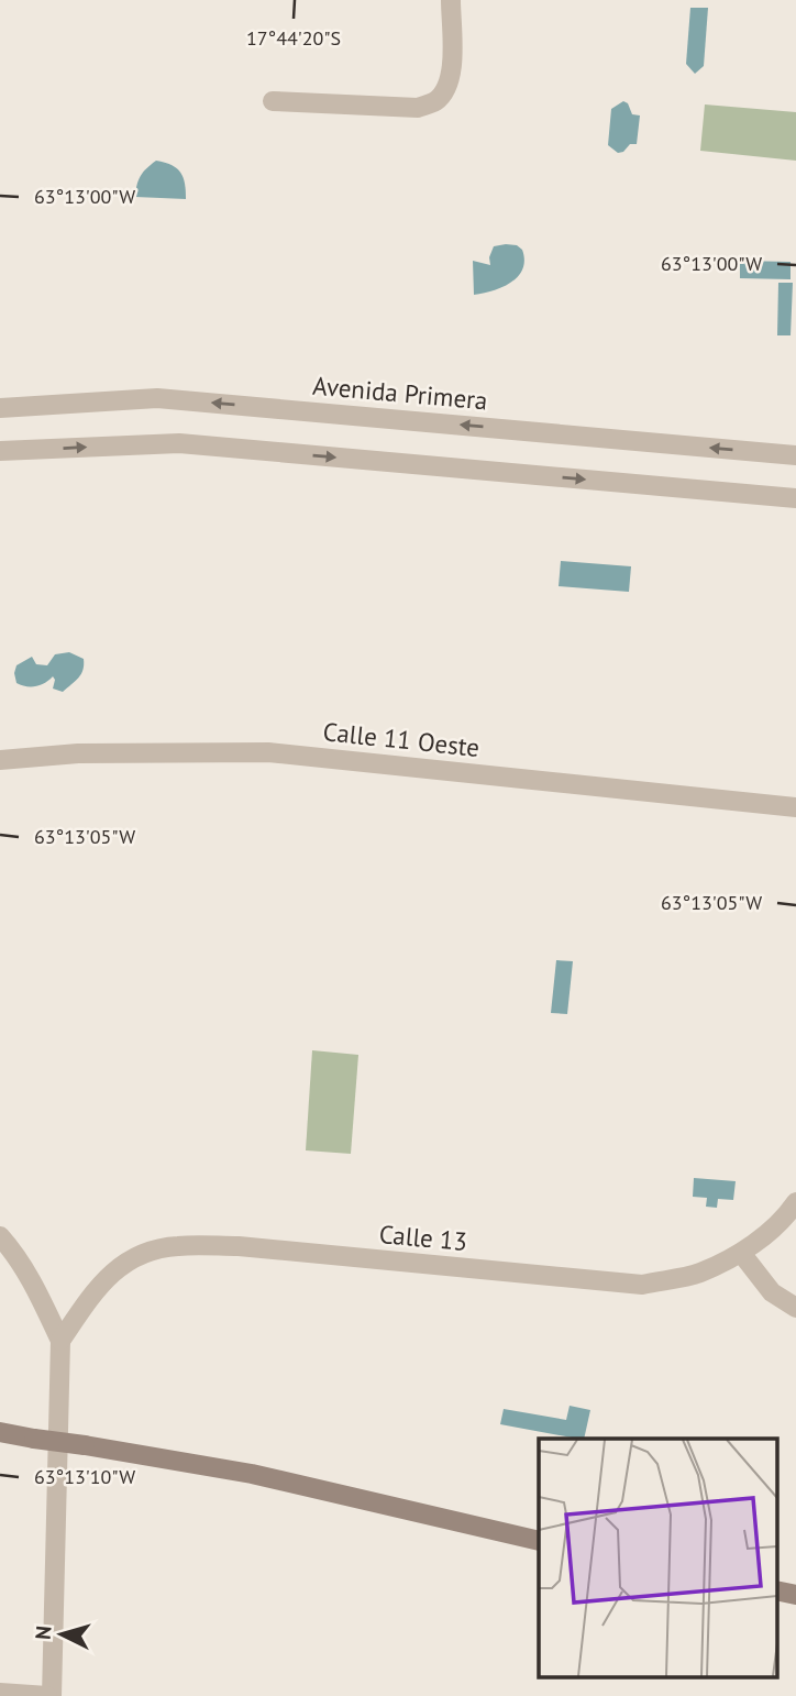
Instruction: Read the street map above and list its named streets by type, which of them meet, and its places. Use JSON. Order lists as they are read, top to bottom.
{
  "streets": {
    "street": ["Avenida Primera", "Calle 11 Oeste", "Calle 13"]
  },
  "north": "left",
  "coordinates": [
    "17°44'20\"S",
    "63°13'00\"W",
    "63°13'05\"W",
    "63°13'10\"W"
  ]
}
